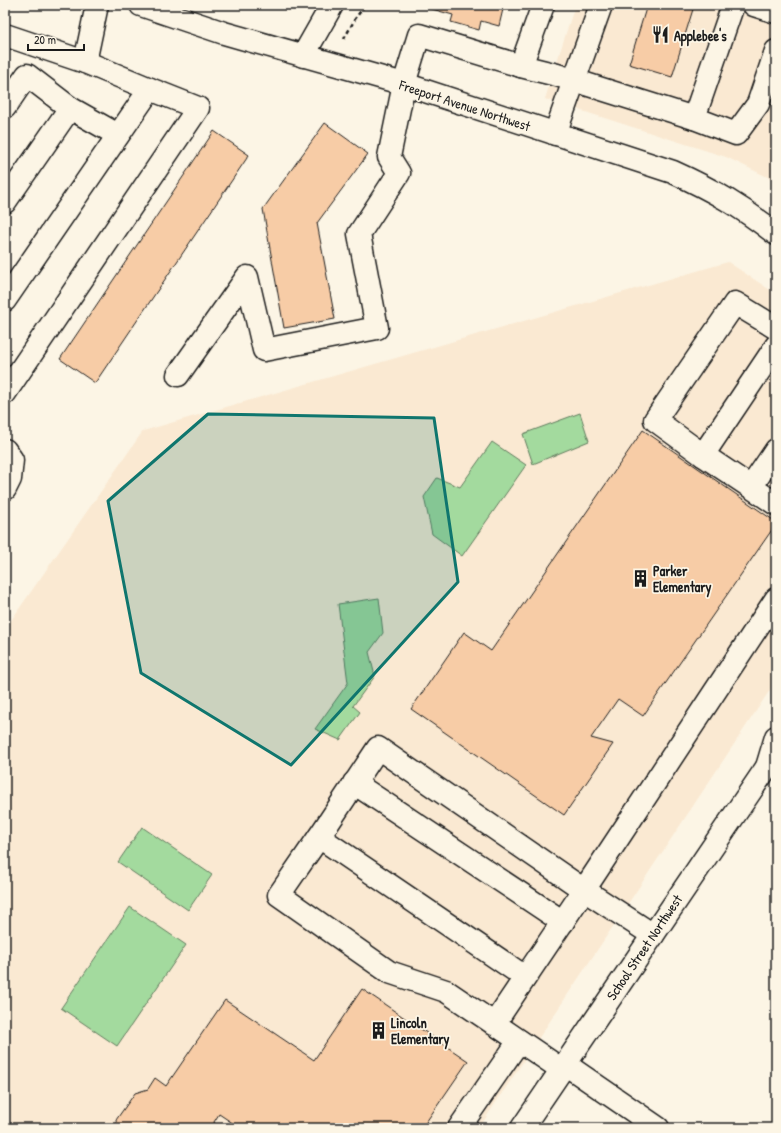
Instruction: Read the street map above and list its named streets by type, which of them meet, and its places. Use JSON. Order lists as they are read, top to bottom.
{
  "streets": {
    "street": ["Freeport Avenue Northwest", "School Street Northwest"]
  },
  "places": {
    "restaurant": ["Applebee's"],
    "building": ["Parker Elementary", "Lincoln Elementary"]
  },
  "scale_bar": "20 m"
}
